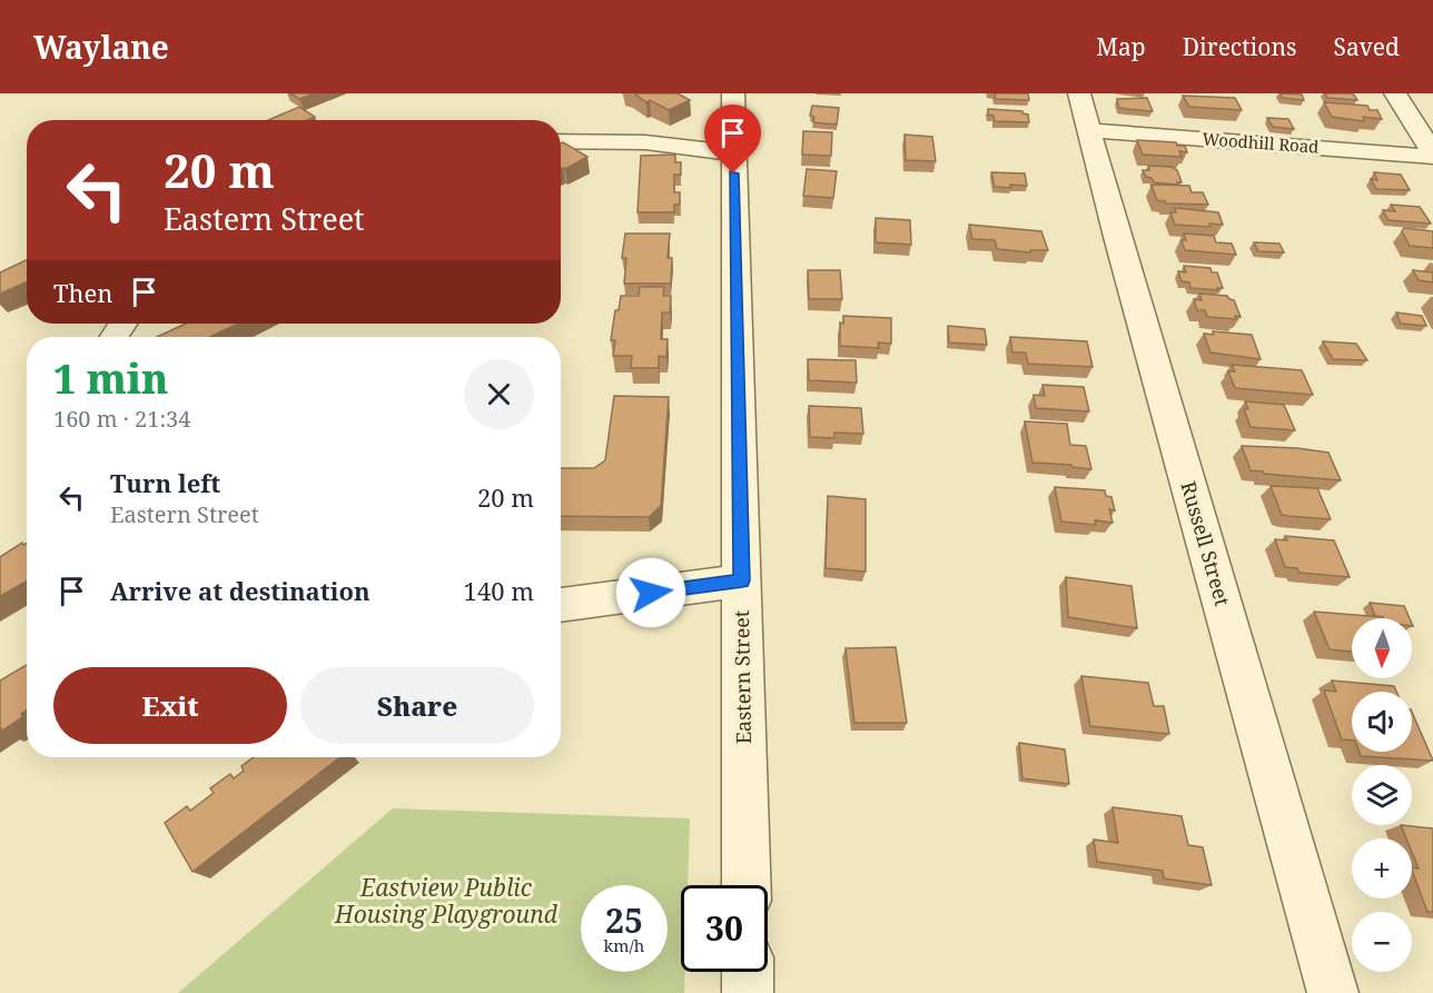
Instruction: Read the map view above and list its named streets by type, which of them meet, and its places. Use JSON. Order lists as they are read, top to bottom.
{
  "streets": {
    "street": ["Woodhill Road", "Russell Street", "Eastern Street"]
  },
  "crossings": [
    ["Woodhill Road", "Russell Street"]
  ],
  "parks": ["Eastview Public Housing Playground"],
  "north": "bottom",
  "page": {
    "header": "Waylane",
    "nav": ["Map", "Directions", "Saved"],
    "turn": ["20 m", "Eastern Street"],
    "then": "Then",
    "heading": ["1 min", "160 m · 21:34"],
    "list": [
      {
        "name": "Turn left",
        "note": "Eastern Street",
        "value": "20 m"
      },
      {
        "name": "Arrive at destination",
        "value": "140 m"
      }
    ],
    "map_buttons": ["+", "−"],
    "buttons": ["Exit", "Share"],
    "speed": "25 km/h",
    "limit": "30"
  }
}
